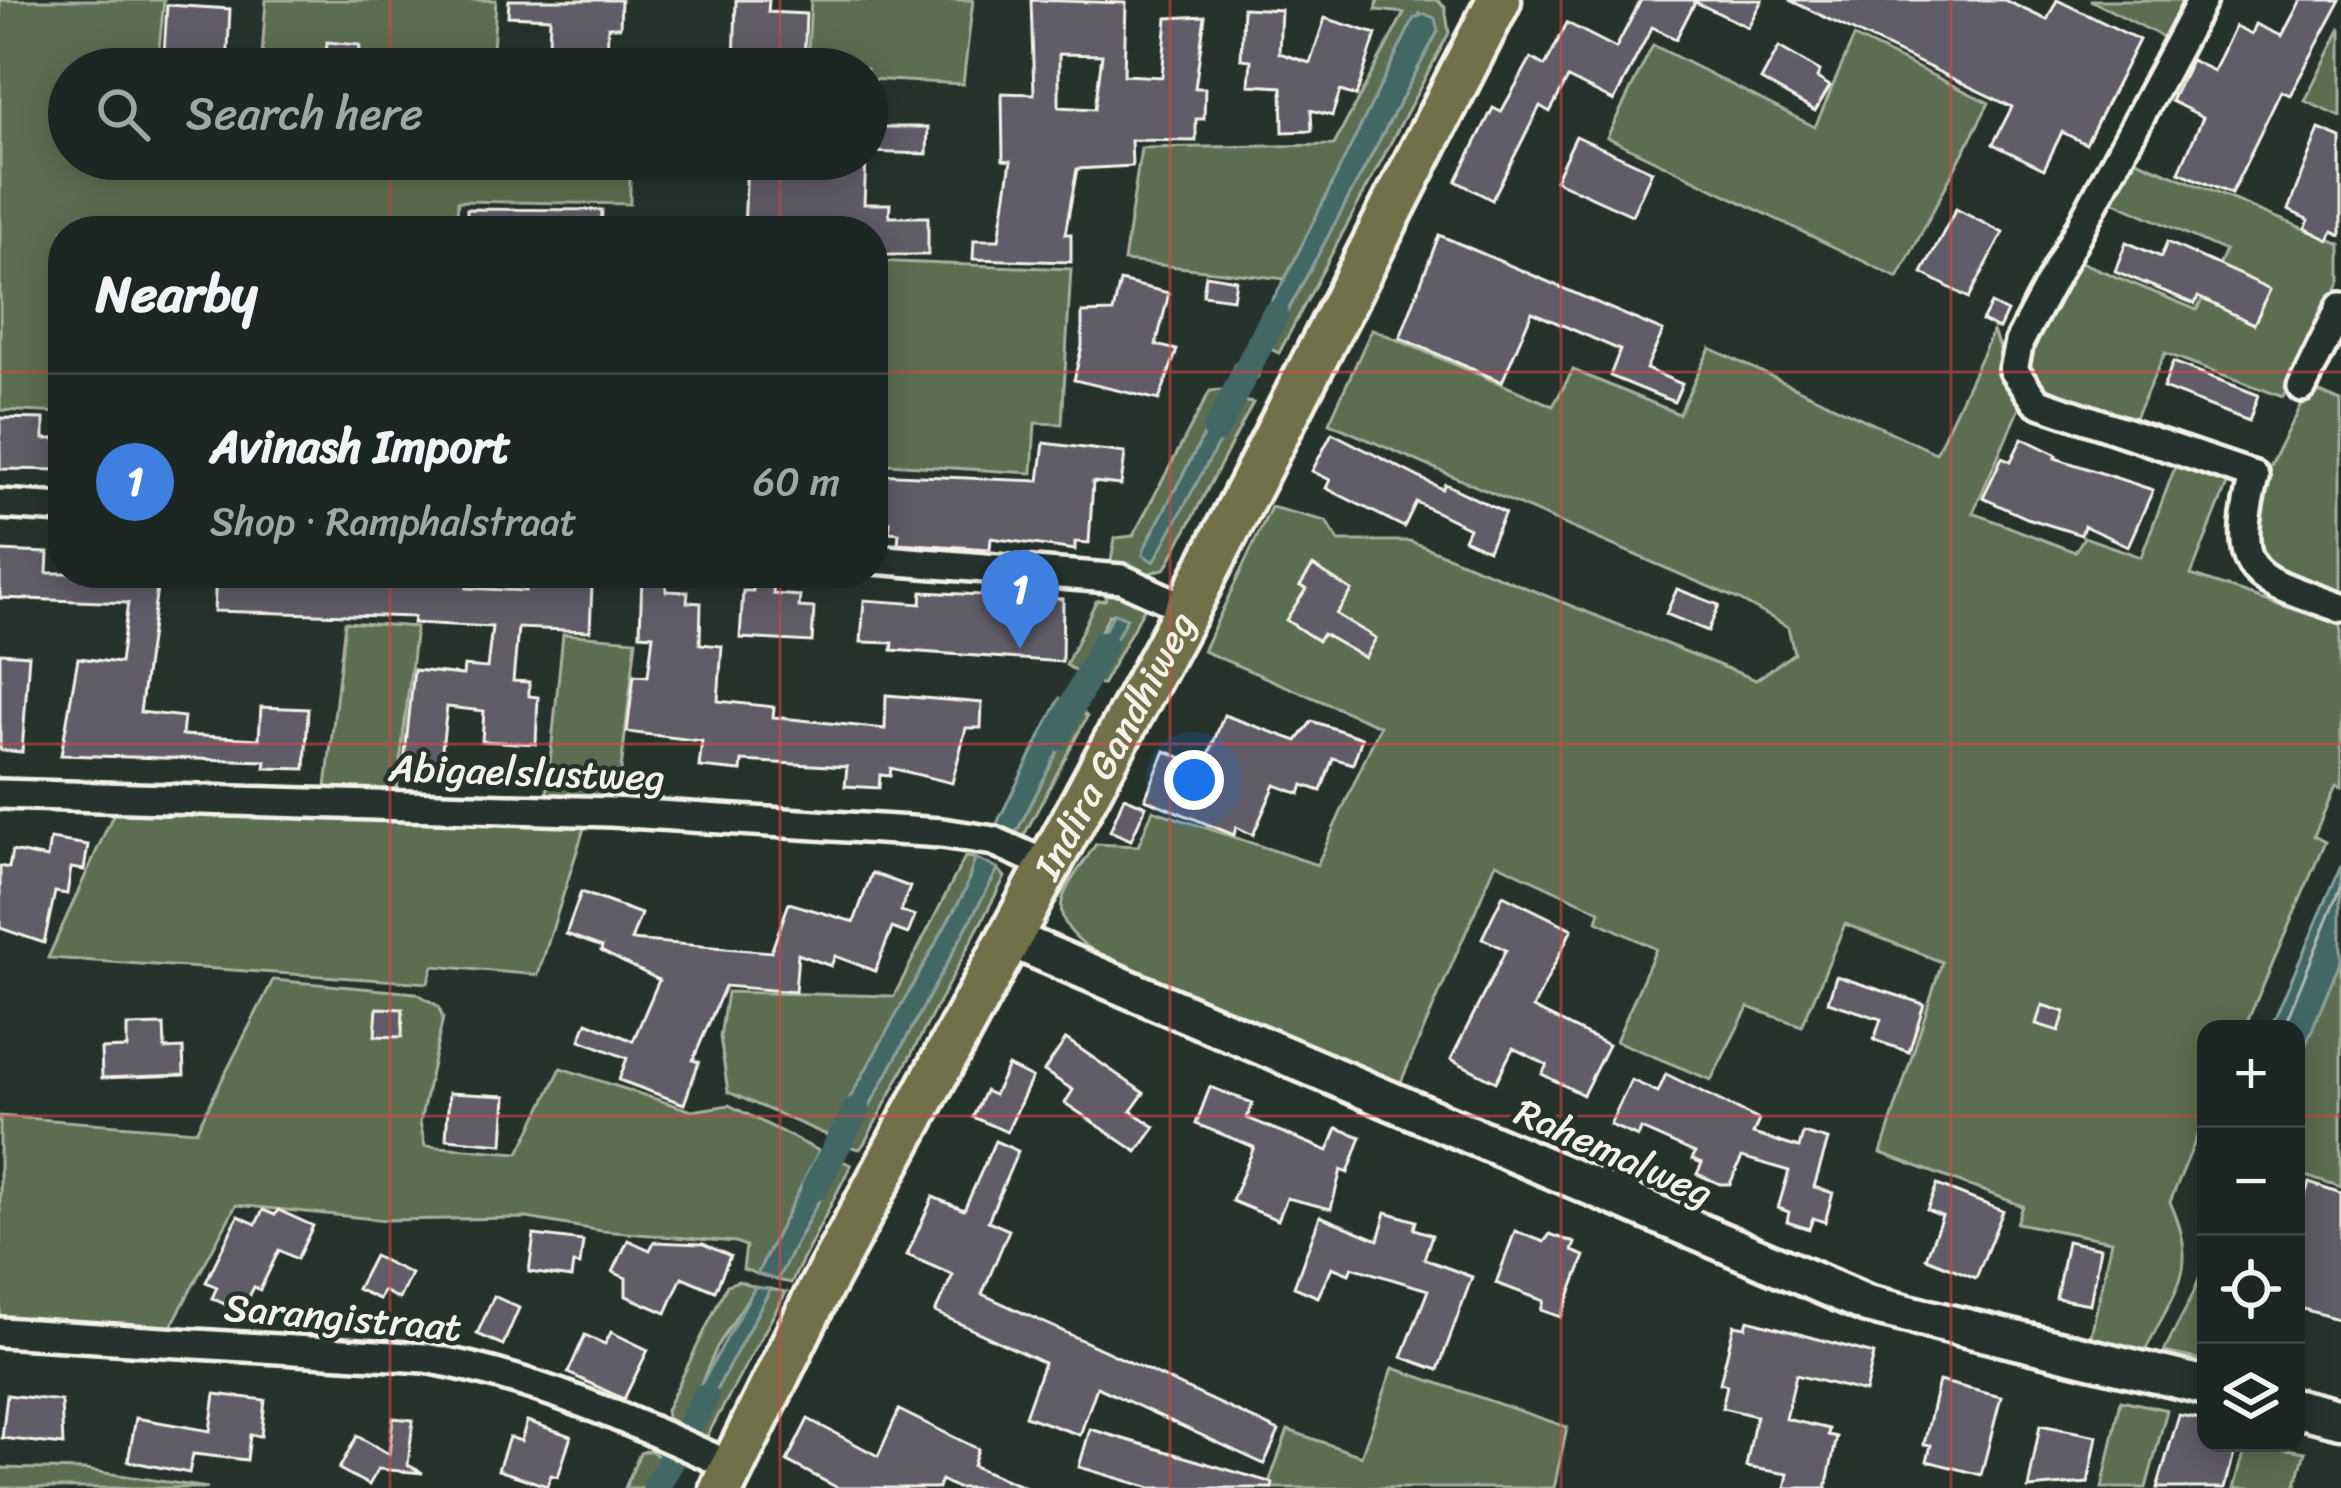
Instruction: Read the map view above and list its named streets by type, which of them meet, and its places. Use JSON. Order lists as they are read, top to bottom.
{
  "streets": {
    "main road": ["Indira Gandhiweg"],
    "street": ["Abigaelslustweg", "Rahemalweg", "Sarangistraat"]
  },
  "crossings": [
    ["Indira Gandhiweg", "Abigaelslustweg"],
    ["Indira Gandhiweg", "Rahemalweg"],
    ["Indira Gandhiweg", "Sarangistraat"]
  ],
  "page": {
    "search": "Search here",
    "heading": "Nearby",
    "list": [
      {
        "mark": "1",
        "name": "Avinash Import",
        "note": "Shop · Ramphalstraat",
        "value": "60 m"
      }
    ],
    "pins": "1",
    "map_buttons": ["+", "−"]
  }
}
